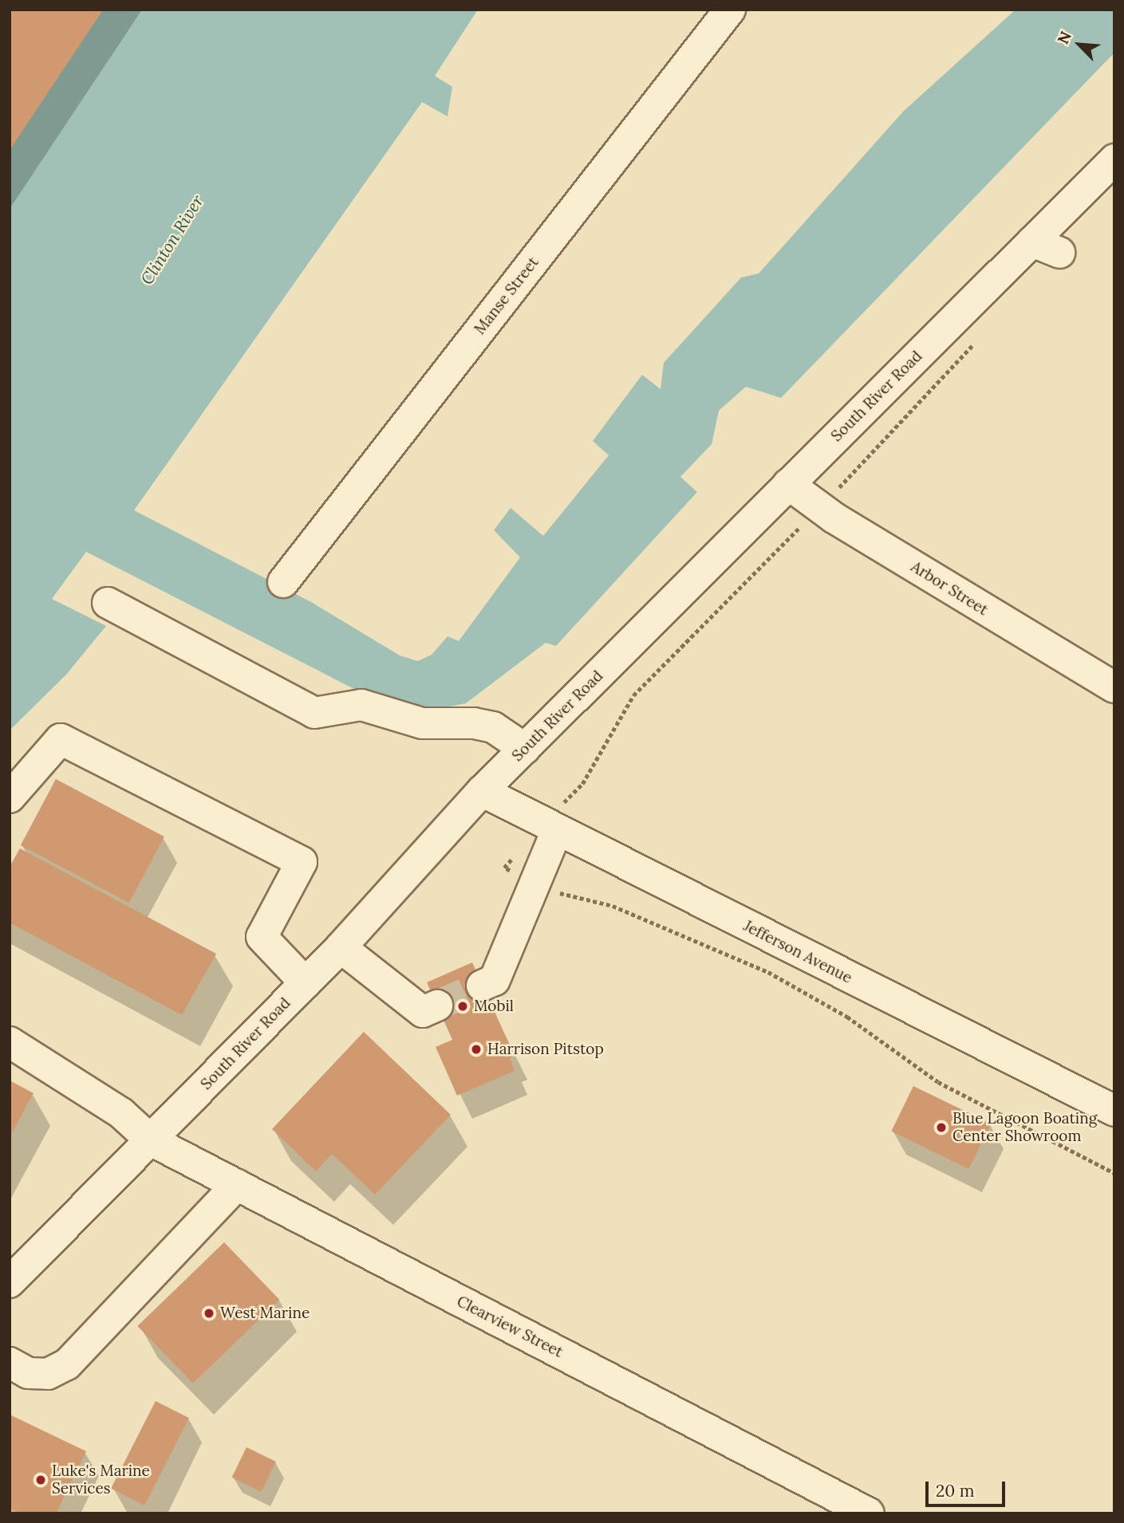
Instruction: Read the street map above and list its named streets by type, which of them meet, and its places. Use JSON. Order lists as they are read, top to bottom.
{
  "streets": {
    "street": [
      "Manse Street",
      "South River Road",
      "Arbor Street",
      "Jefferson Avenue",
      "Clearview Street"
    ]
  },
  "crossings": [
    ["South River Road", "Arbor Street"],
    ["South River Road", "Jefferson Avenue"],
    ["South River Road", "Clearview Street"]
  ],
  "water": ["Clinton River"],
  "places": [
    "Mobil",
    "Harrison Pitstop",
    "Blue Lagoon Boating Center Showroom",
    "West Marine",
    "Luke's Marine Services"
  ],
  "scale_bar": "20 m",
  "north": "top left"
}
